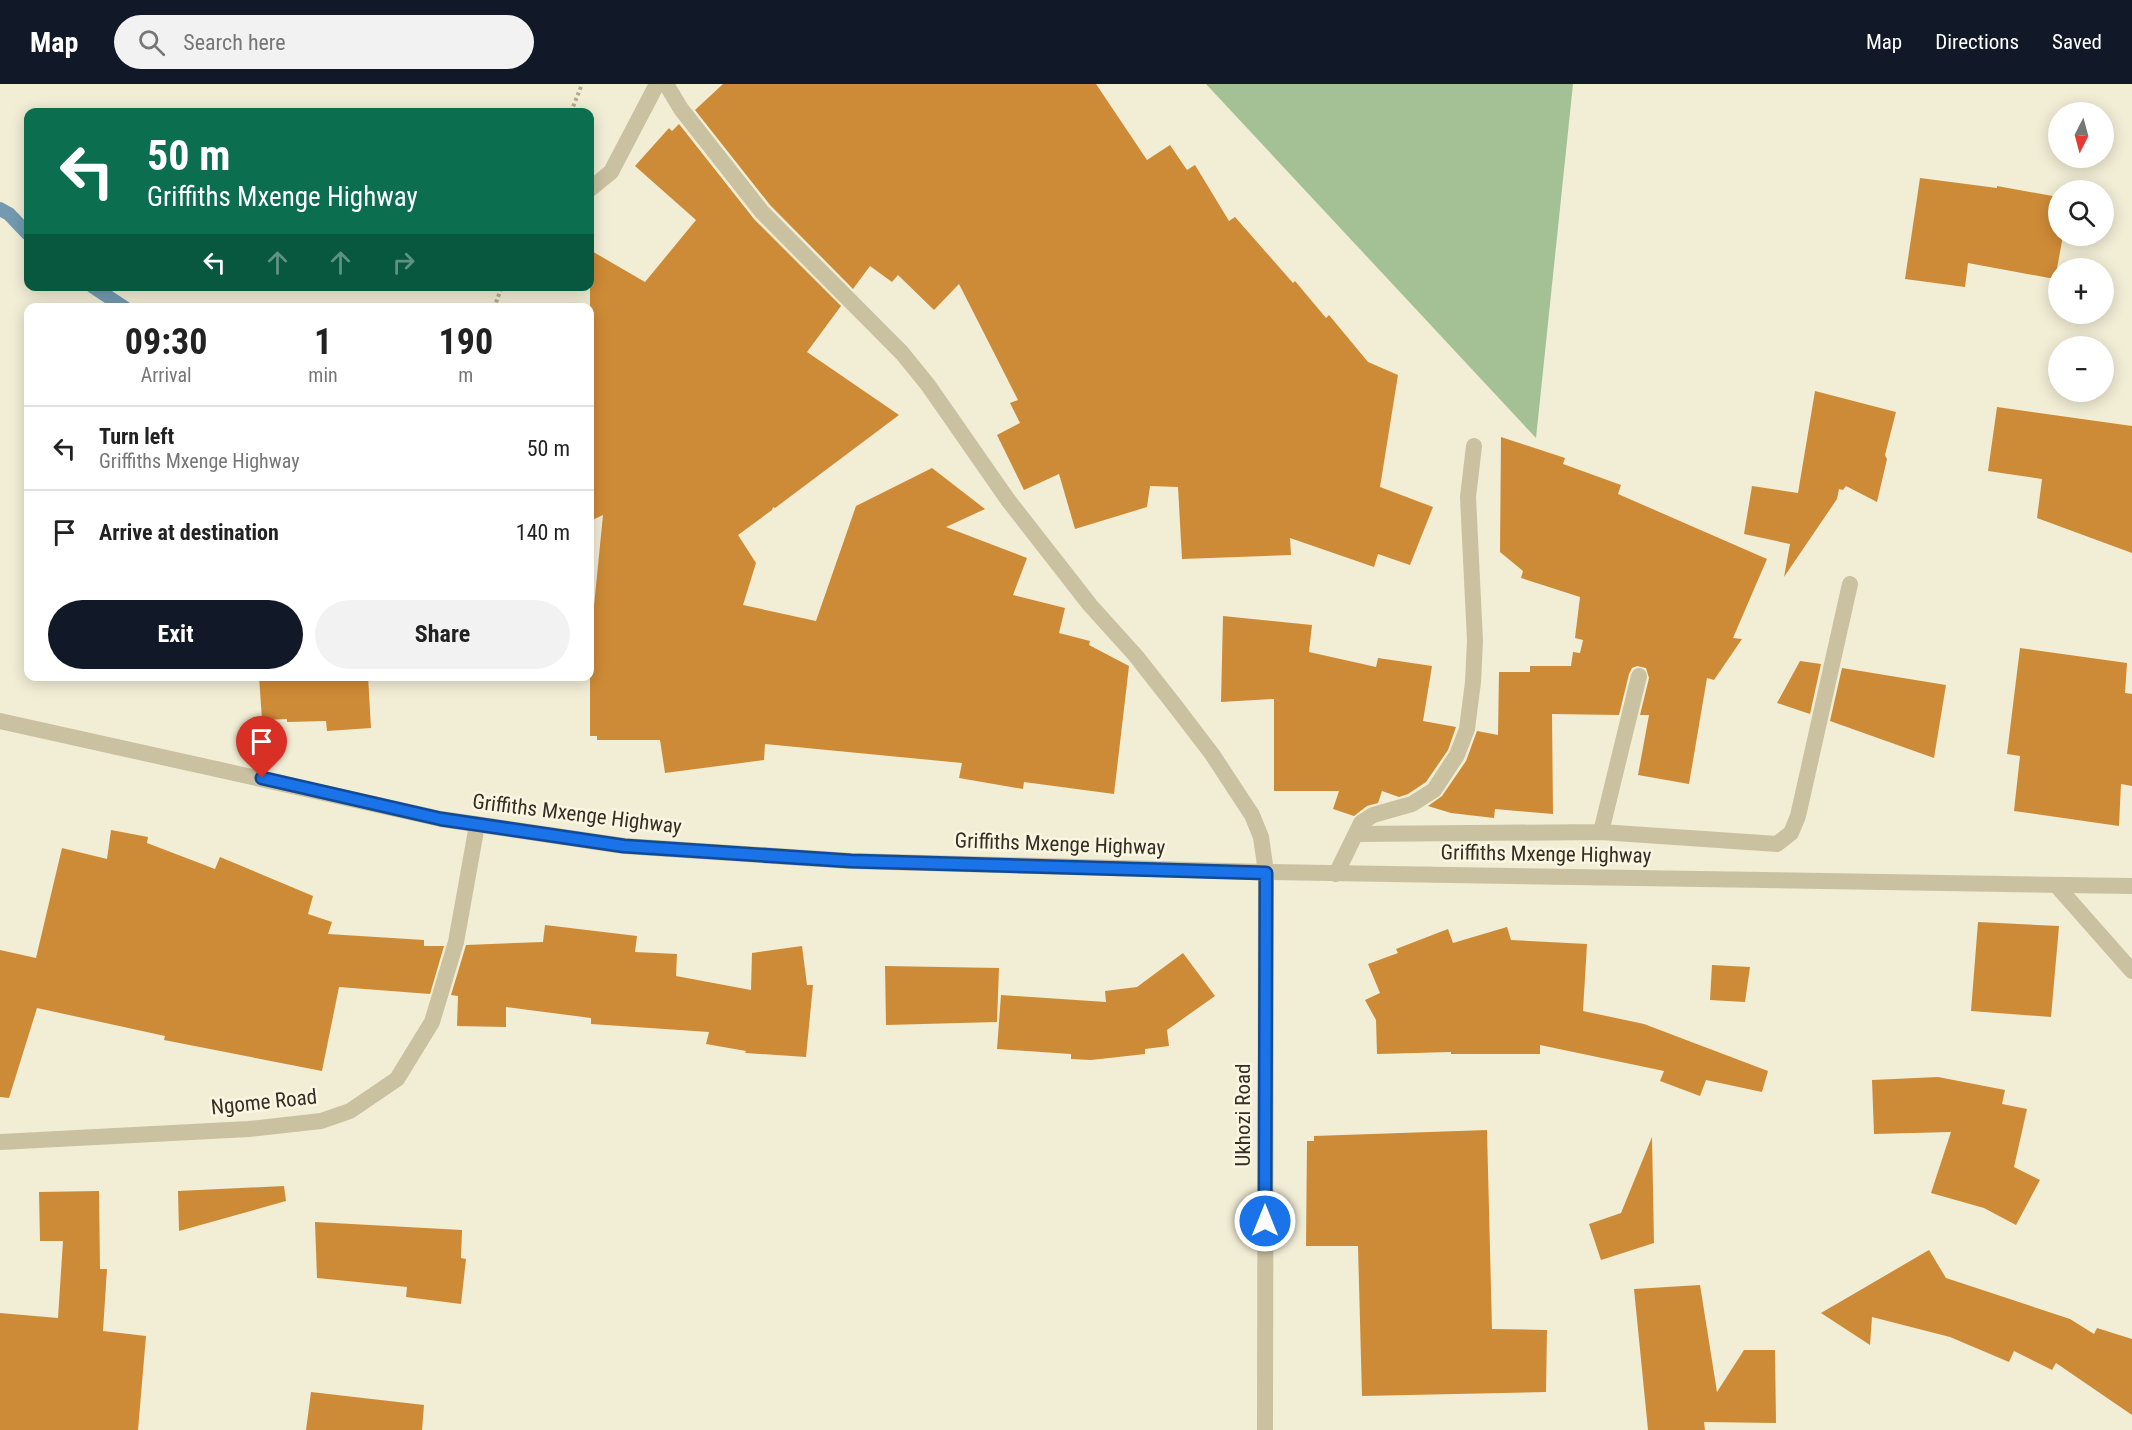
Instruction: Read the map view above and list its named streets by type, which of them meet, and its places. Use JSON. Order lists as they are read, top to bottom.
{
  "streets": {
    "street": ["Griffiths Mxenge Highway", "Ngome Road", "Ukhozi Road"]
  },
  "crossings": [
    ["Griffiths Mxenge Highway", "Ngome Road"],
    ["Griffiths Mxenge Highway", "Ukhozi Road"]
  ],
  "north": "bottom",
  "page": {
    "header": "Map",
    "search": "Search here",
    "nav": ["Map", "Directions", "Saved"],
    "map_buttons": ["+", "−"],
    "turn": ["50 m", "Griffiths Mxenge Highway"],
    "eta": [
      "09:30",
      "Arrival",
      "1",
      "min",
      "190",
      "m"
    ],
    "list": [
      {
        "name": "Turn left",
        "note": "Griffiths Mxenge Highway",
        "value": "50 m"
      },
      {
        "name": "Arrive at destination",
        "value": "140 m"
      }
    ],
    "buttons": ["Exit", "Share"]
  }
}
